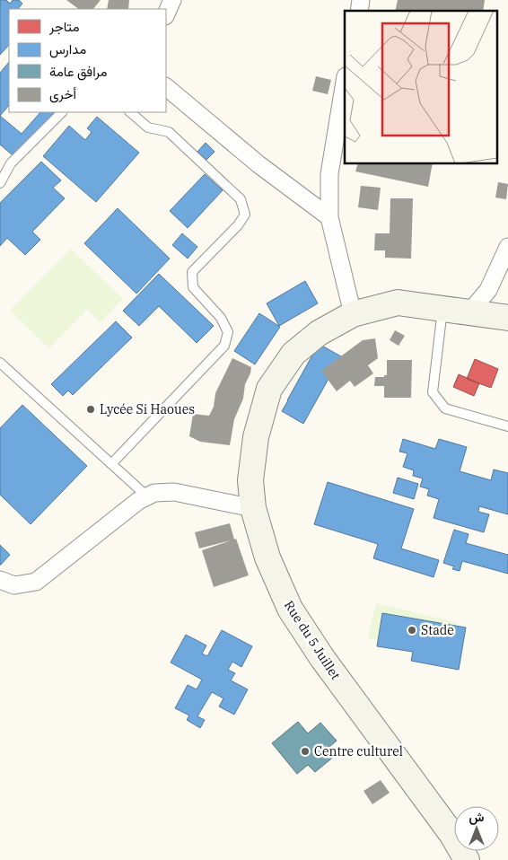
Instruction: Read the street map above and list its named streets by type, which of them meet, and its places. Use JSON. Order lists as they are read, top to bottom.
{
  "streets": {
    "street": ["Rue du 5 Juillet"]
  },
  "places": ["Lycée Si Haoues", "Stade", "Centre culturel"],
  "legend": [
    "متاجر",
    "مدارس",
    "مرافق عامة",
    "أخرى"
  ],
  "north": "top"
}
